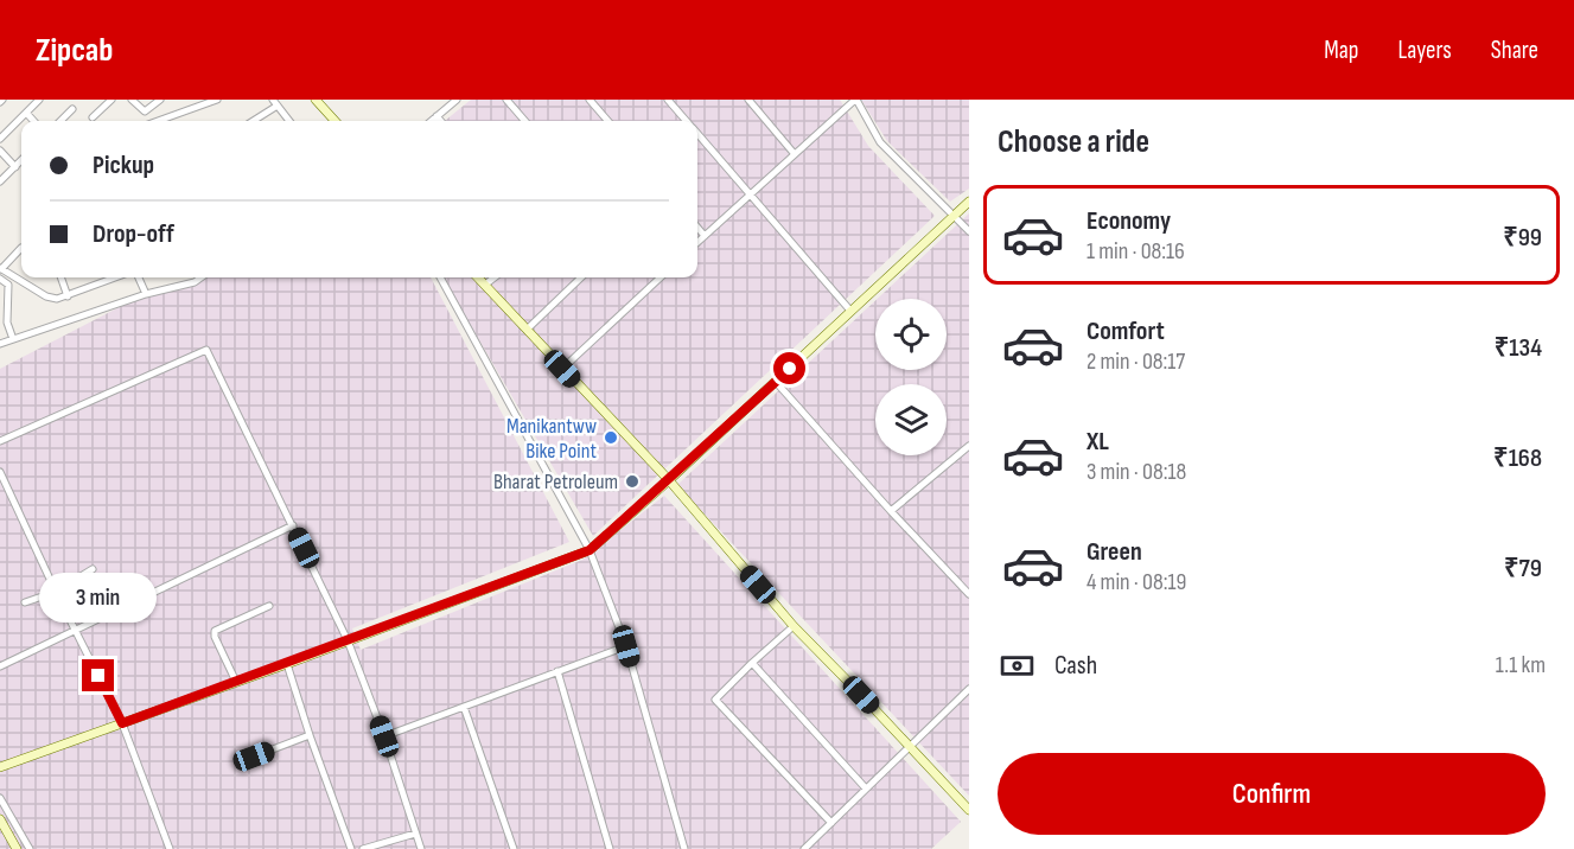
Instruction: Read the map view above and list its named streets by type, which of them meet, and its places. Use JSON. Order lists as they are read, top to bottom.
{
  "places": ["Manikantww Bike Point", "Bharat Petroleum"],
  "page": {
    "header": "Zipcab",
    "nav": ["Map", "Layers", "Share"],
    "heading": "Choose a ride",
    "banner": ["Pickup", "Drop-off"],
    "list": [
      {
        "name": "Economy",
        "note": "1 min · 08:16",
        "value": "₹99"
      },
      {
        "name": "Comfort",
        "note": "2 min · 08:17",
        "value": "₹134"
      },
      {
        "name": "XL",
        "note": "3 min · 08:18",
        "value": "₹168"
      },
      {
        "name": "Green",
        "note": "4 min · 08:19",
        "value": "₹79"
      }
    ],
    "bubble": "3 min",
    "pay": ["Cash", "1.1 km"],
    "buttons": "Confirm"
  }
}
